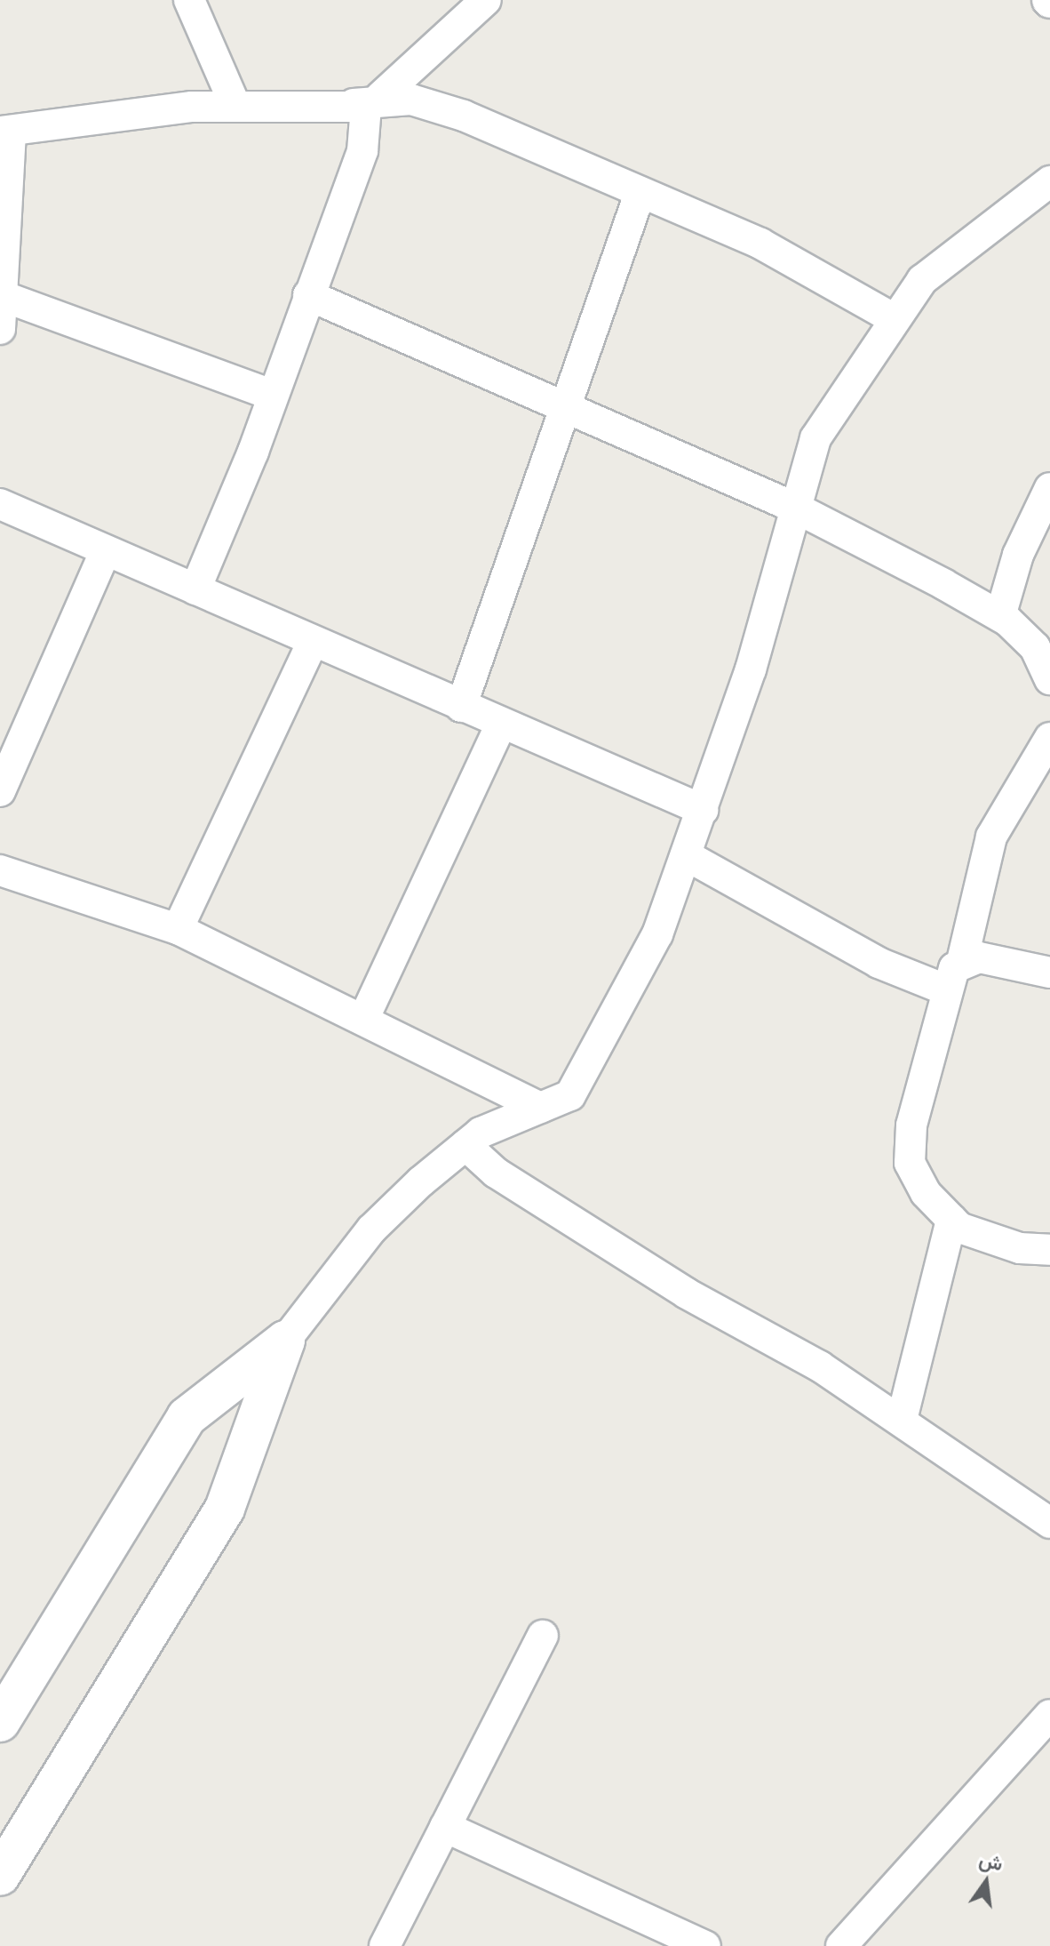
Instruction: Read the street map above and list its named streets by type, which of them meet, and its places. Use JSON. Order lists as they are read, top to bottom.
{
  "north": "top"
}
